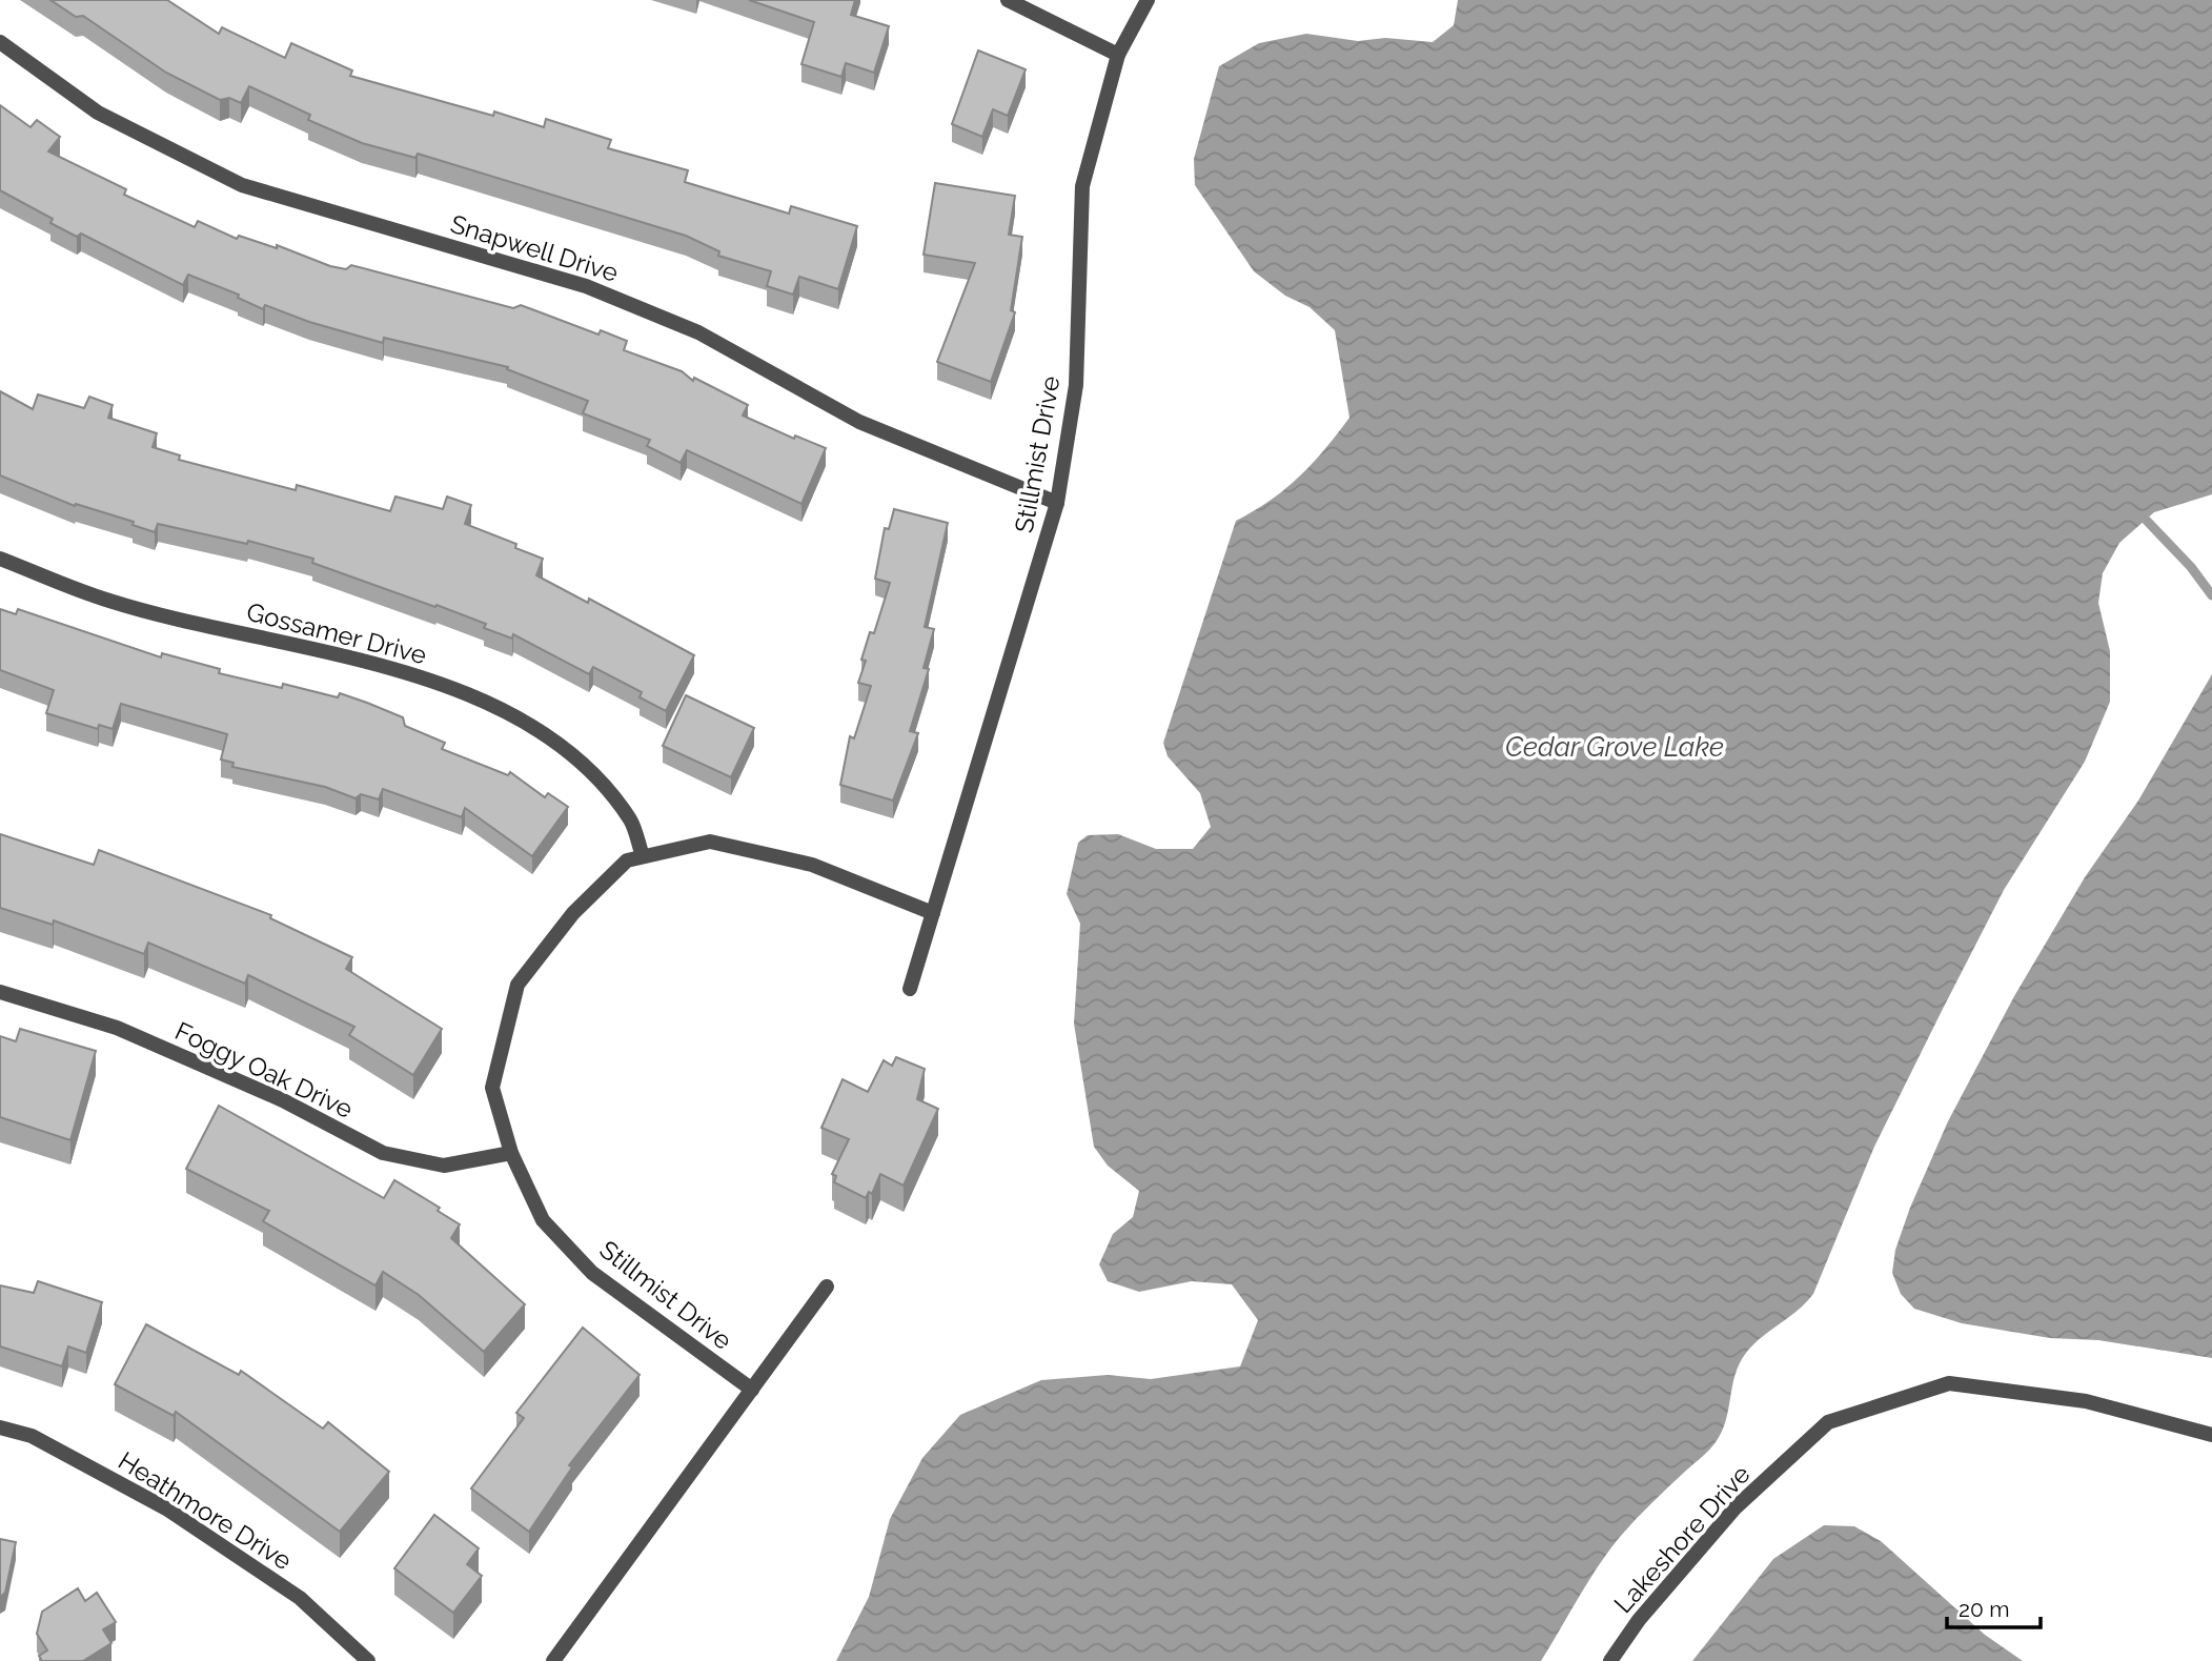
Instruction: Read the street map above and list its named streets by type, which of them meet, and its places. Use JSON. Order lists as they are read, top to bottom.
{
  "streets": {
    "street": [
      "Snapwell Drive",
      "Stillmist Drive",
      "Gossamer Drive",
      "Foggy Oak Drive",
      "Heathmore Drive",
      "Lakeshore Drive"
    ]
  },
  "crossings": [
    ["Snapwell Drive", "Stillmist Drive"],
    ["Stillmist Drive", "Gossamer Drive"],
    ["Stillmist Drive", "Foggy Oak Drive"]
  ],
  "water": ["Cedar Grove Lake"],
  "scale_bar": "20 m"
}
